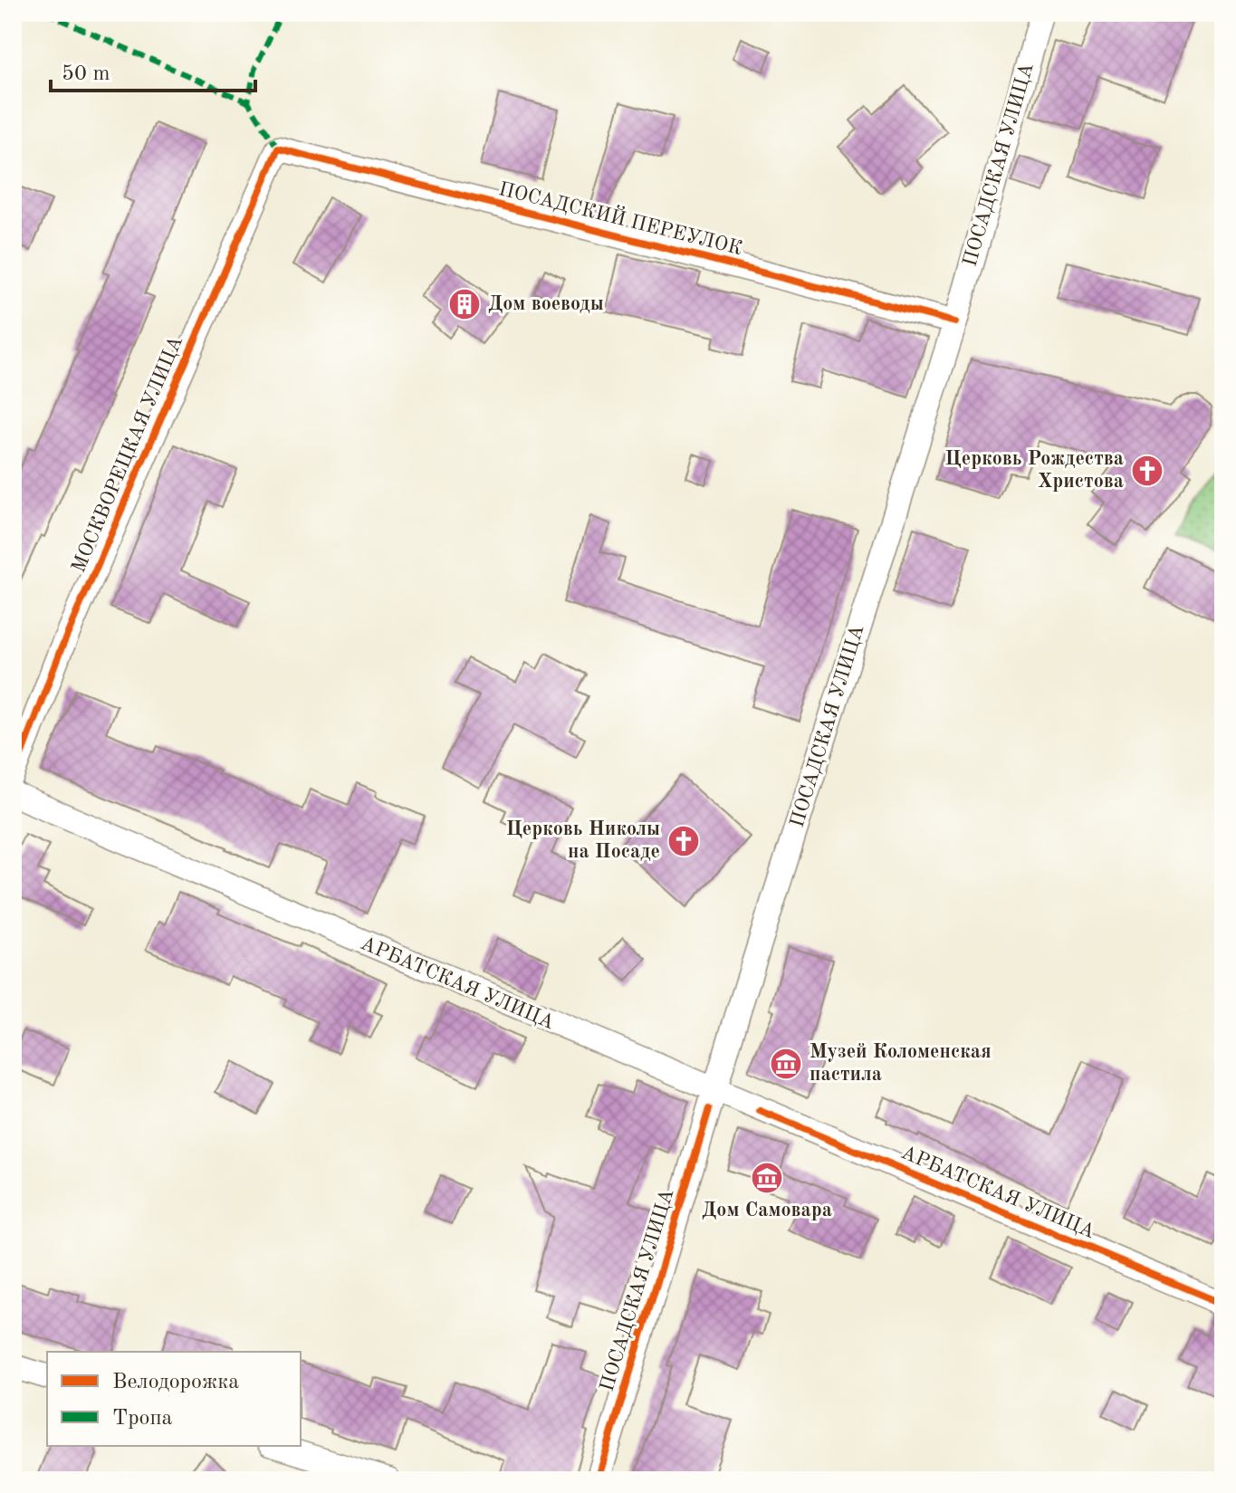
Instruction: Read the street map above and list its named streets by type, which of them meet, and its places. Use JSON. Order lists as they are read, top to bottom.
{
  "streets": {
    "street": [
      "ПОСАДСКАЯ УЛИЦА",
      "ПОСАДСКИЙ ПЕРЕУЛОК",
      "МОСКВОРЕЦКАЯ УЛИЦА",
      "АРБАТСКАЯ УЛИЦА"
    ]
  },
  "crossings": [
    ["ПОСАДСКАЯ УЛИЦА", "ПОСАДСКИЙ ПЕРЕУЛОК"],
    ["ПОСАДСКАЯ УЛИЦА", "АРБАТСКАЯ УЛИЦА"],
    ["ПОСАДСКИЙ ПЕРЕУЛОК", "МОСКВОРЕЦКАЯ УЛИЦА"]
  ],
  "places": {
    "building": ["Дом воеводы"],
    "church": ["Церковь Рождества Христова", "Церковь Николы на Посаде"],
    "museum": ["Музей Коломенская пастила", "Дом Самовара"]
  },
  "legend": ["Велодорожка", "Тропа"],
  "scale_bar": "50 m"
}
